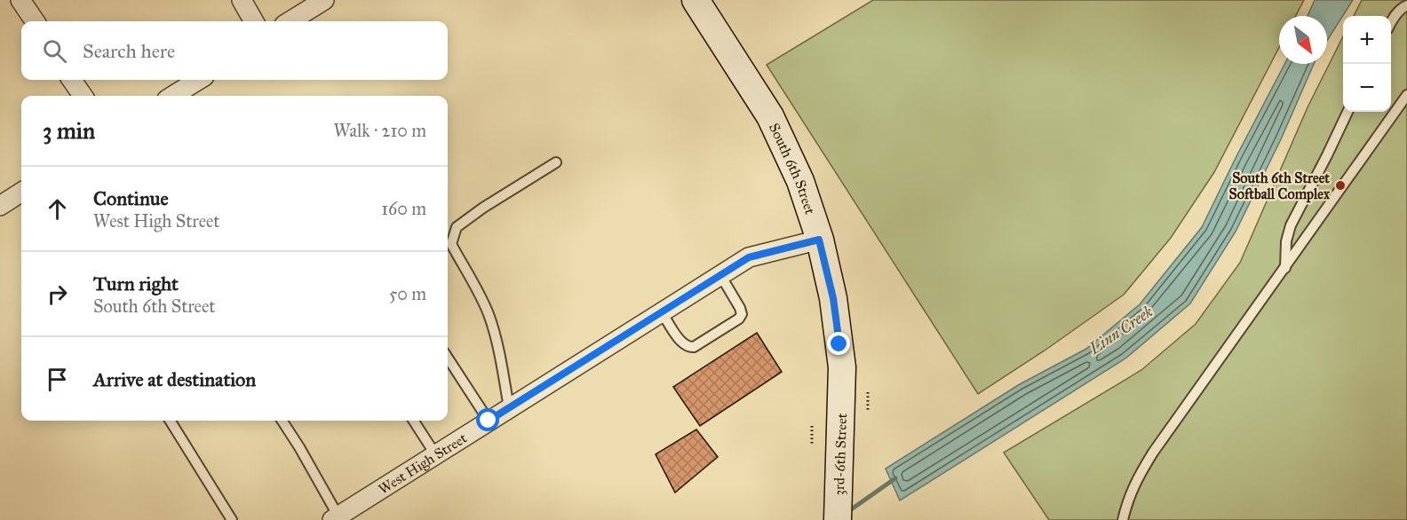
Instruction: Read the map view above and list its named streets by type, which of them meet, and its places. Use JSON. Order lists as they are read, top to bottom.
{
  "streets": {
    "main road": ["South 6th Street", "3rd-6th Street"],
    "street": ["West High Street"]
  },
  "crossings": [
    ["South 6th Street", "3rd-6th Street"],
    ["South 6th Street", "West High Street"]
  ],
  "water": ["Linn Creek"],
  "places": ["South 6th Street Softball Complex"],
  "north": "bottom right",
  "page": {
    "map_buttons": ["+", "−"],
    "search": "Search here",
    "heading": ["3 min", "Walk · 210 m"],
    "list": [
      ["Continue", "West High Street", "160 m"],
      ["Turn right", "South 6th Street", "50 m"],
      "Arrive at destination"
    ]
  }
}
